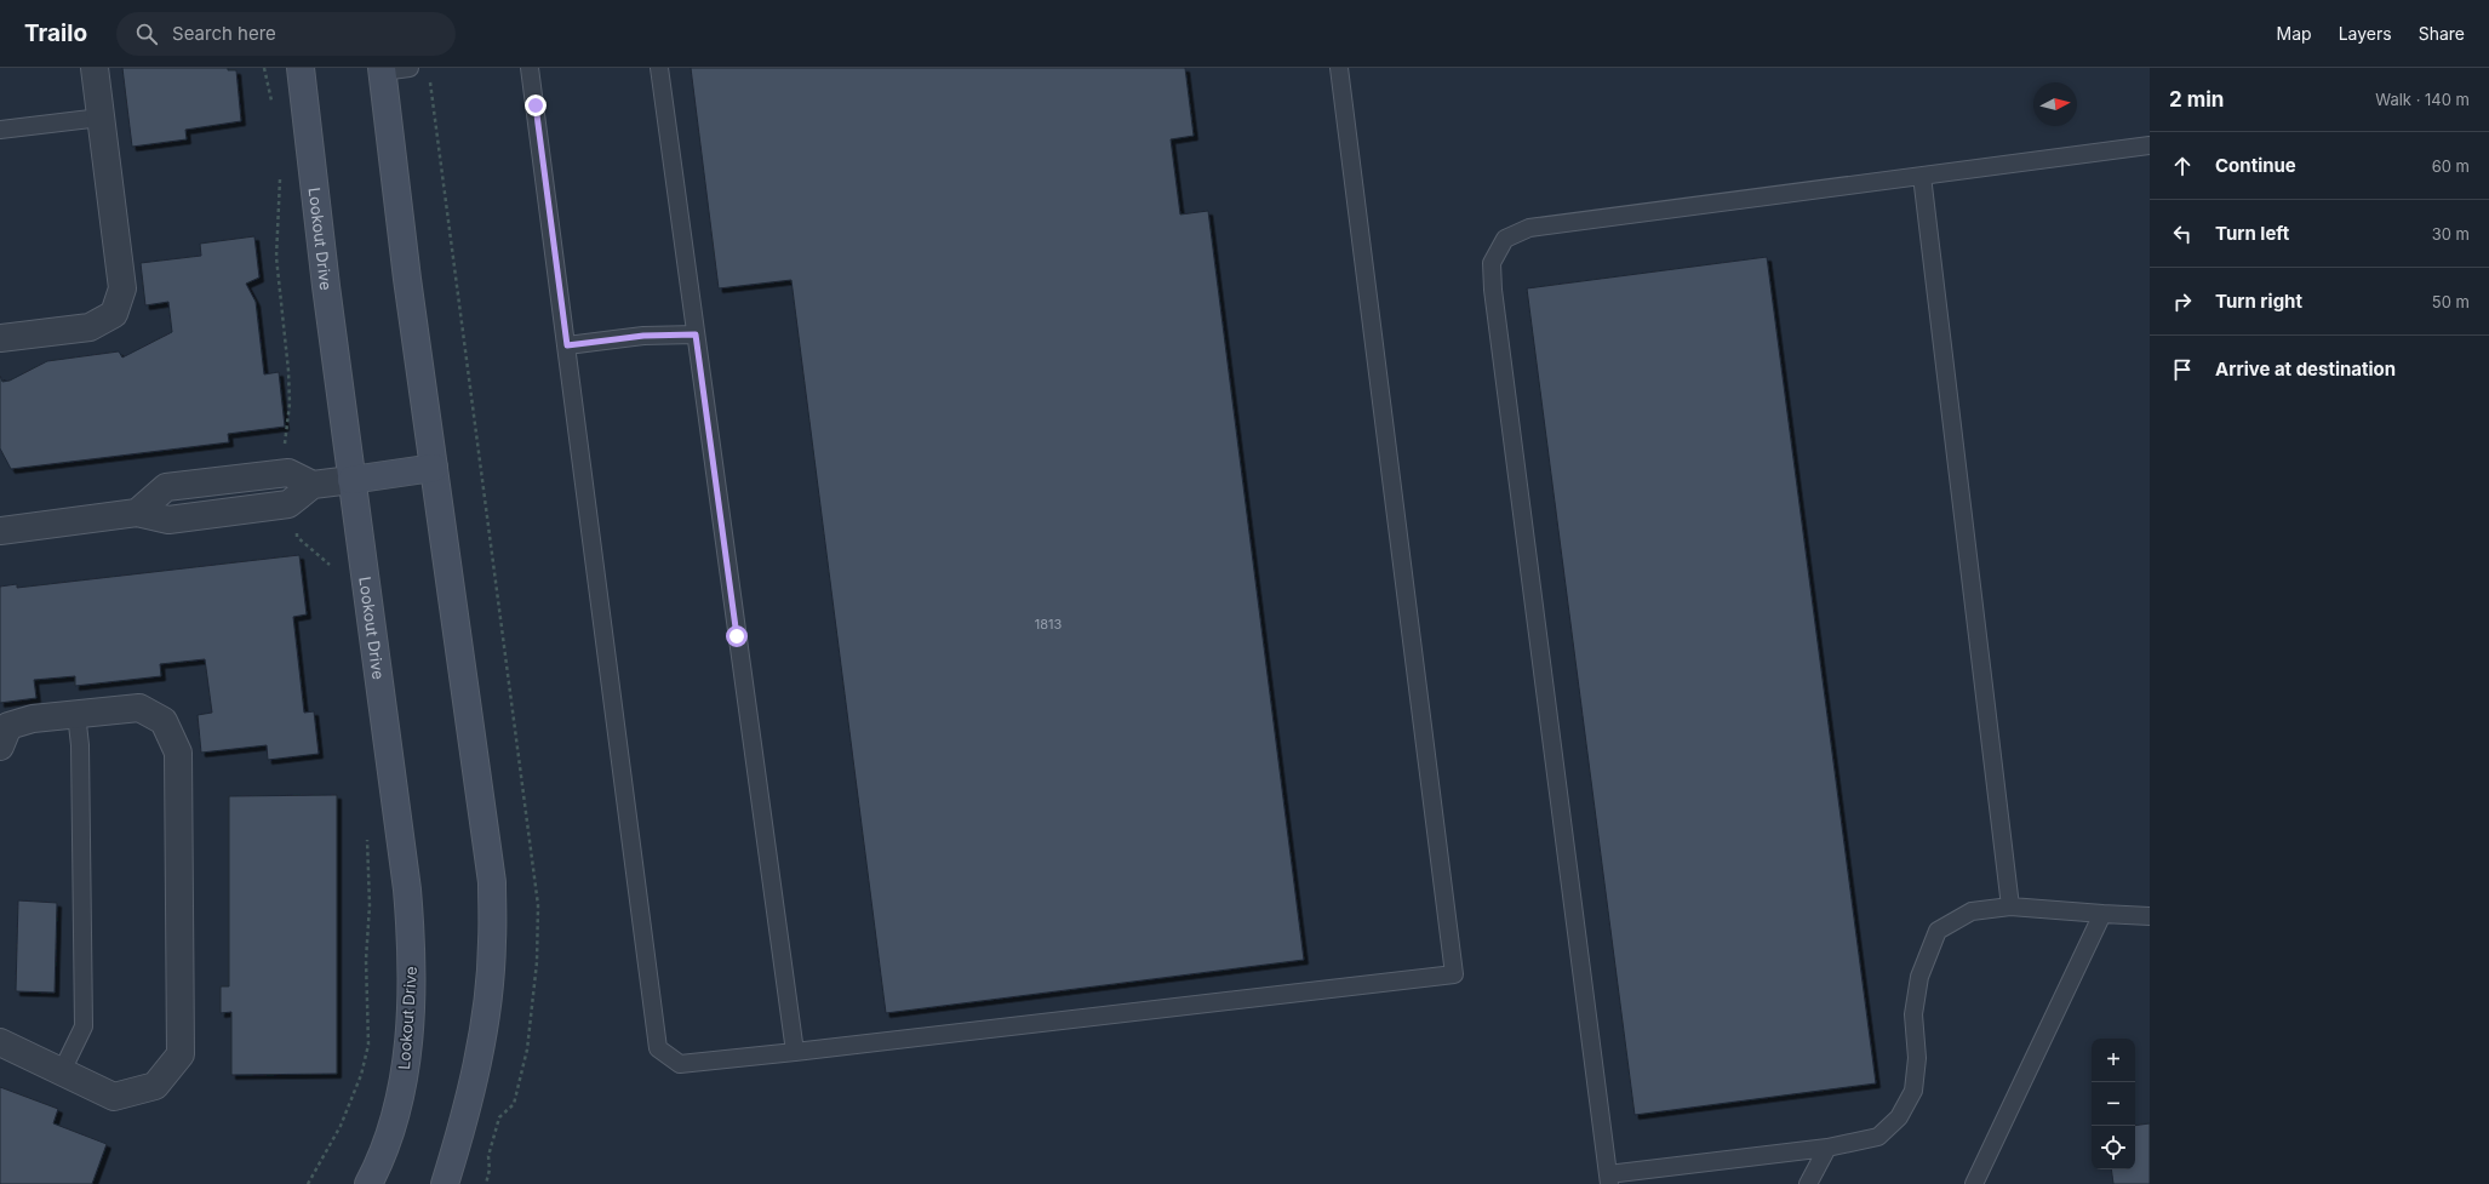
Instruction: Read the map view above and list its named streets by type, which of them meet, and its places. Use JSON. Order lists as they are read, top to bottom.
{
  "streets": {
    "main road": ["Lookout Drive"]
  },
  "house_numbers": ["1813"],
  "north": "right",
  "page": {
    "header": "Trailo",
    "search": "Search here",
    "nav": ["Map", "Layers", "Share"],
    "heading": ["2 min", "Walk · 140 m"],
    "list": [
      ["Continue", "60 m"],
      ["Turn left", "30 m"],
      ["Turn right", "50 m"],
      "Arrive at destination"
    ],
    "map_buttons": ["+", "−"]
  }
}
